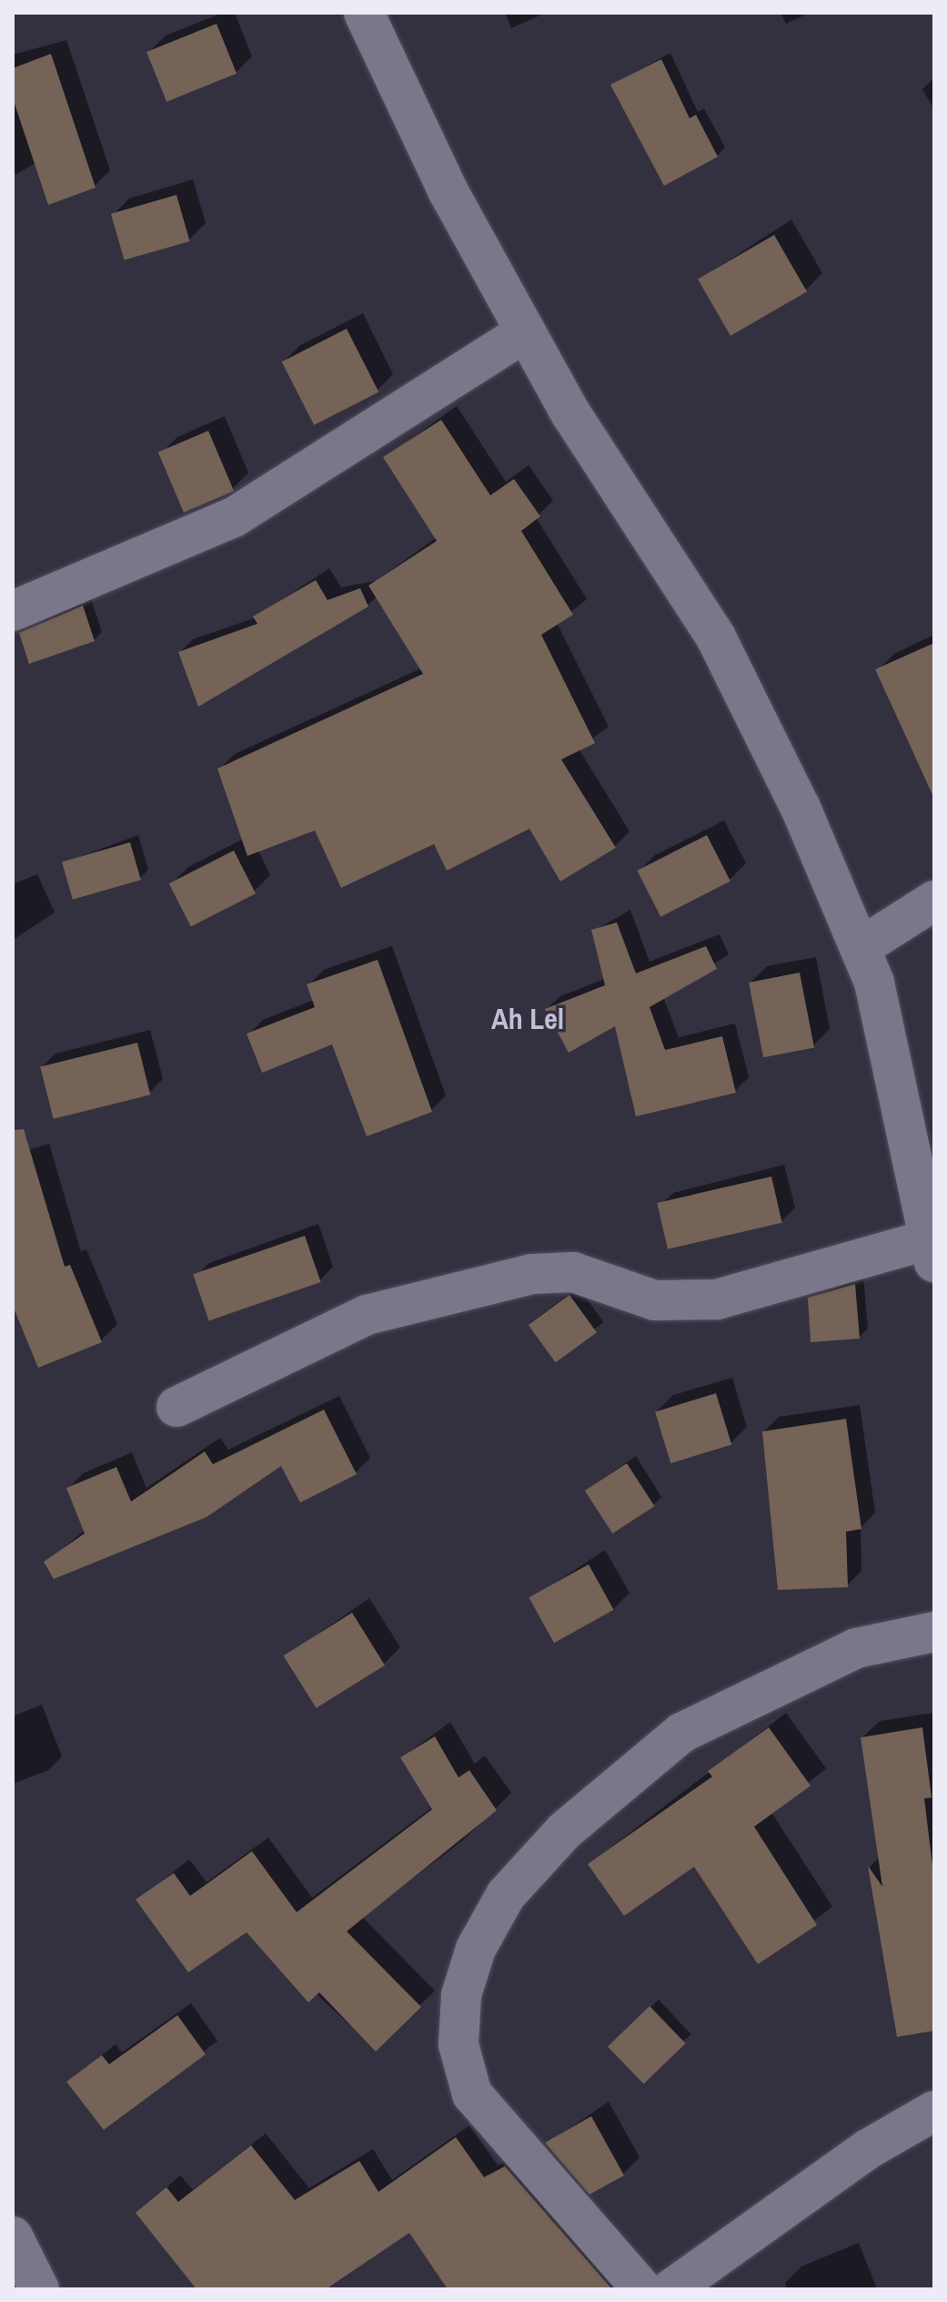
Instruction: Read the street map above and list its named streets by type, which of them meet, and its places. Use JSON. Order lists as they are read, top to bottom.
{
  "districts": ["Ah Lel"]
}
